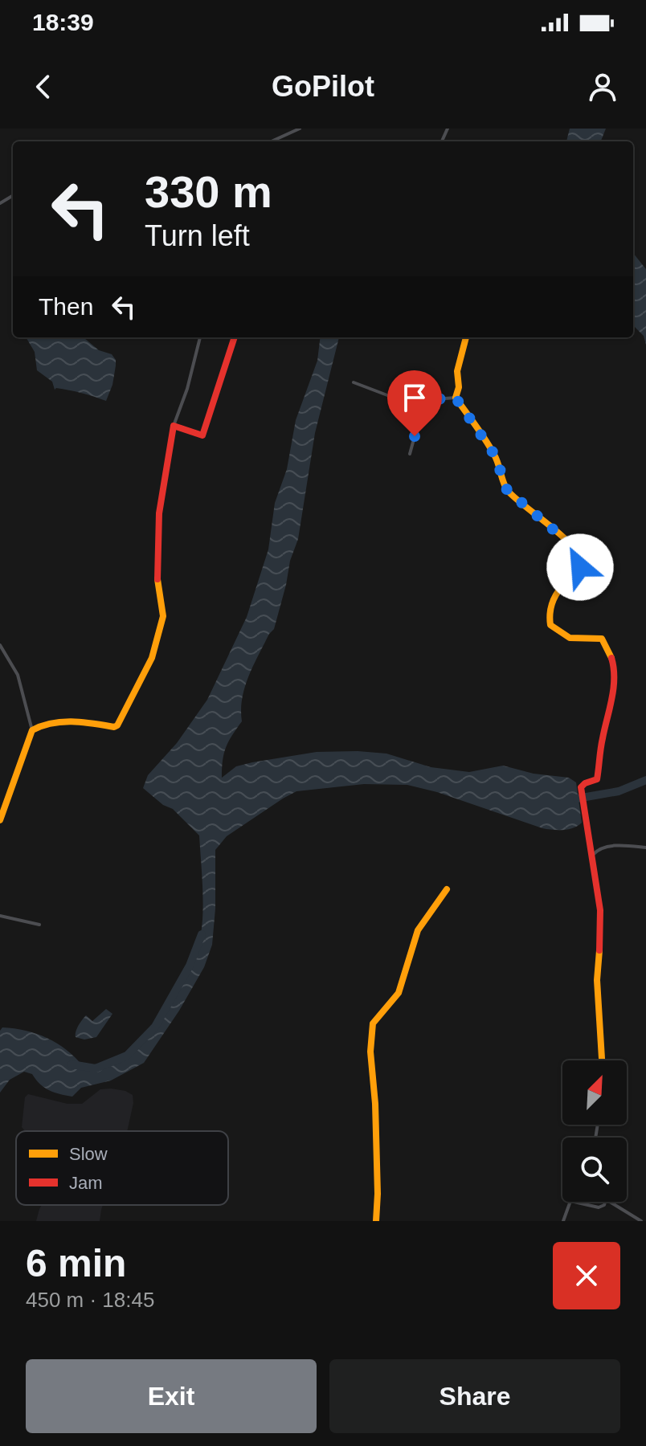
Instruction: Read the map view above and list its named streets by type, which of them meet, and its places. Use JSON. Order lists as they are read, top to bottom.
{
  "legend": ["Slow", "Jam"],
  "north": "top right",
  "page": {
    "status": "18:39",
    "header": "GoPilot",
    "turn": ["330 m", "Turn left"],
    "then": "Then",
    "heading": ["6 min", "450 m · 18:45"],
    "buttons": ["Exit", "Share"]
  }
}
